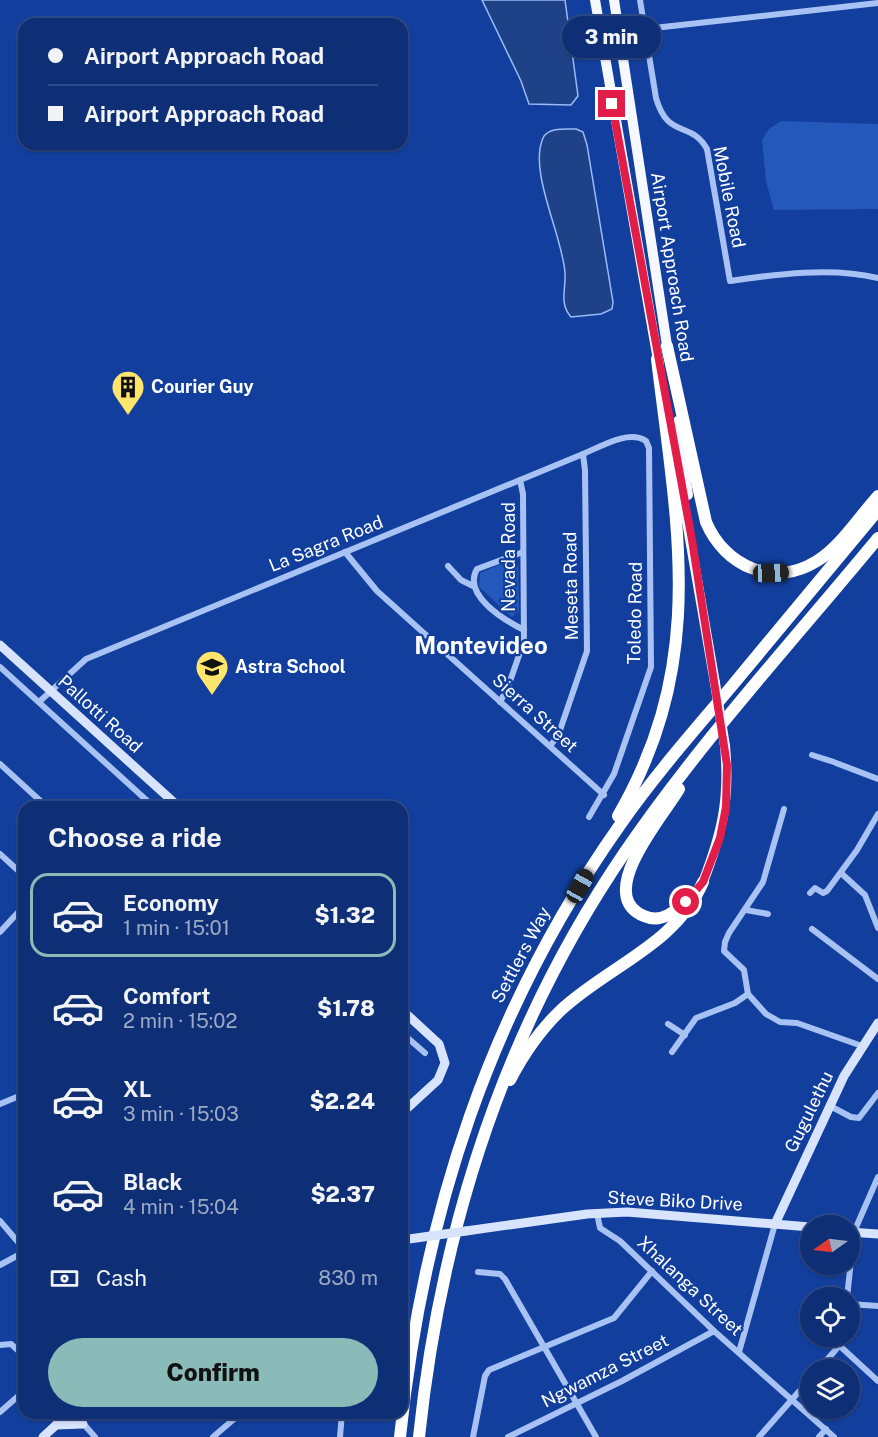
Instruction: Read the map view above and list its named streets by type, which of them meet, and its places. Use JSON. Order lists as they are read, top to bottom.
{
  "streets": {
    "highway": ["Settlers Way"],
    "main road": ["Airport Approach Road"],
    "street": [
      "Mobile Road",
      "La Sagra Road",
      "Nevada Road",
      "Meseta Road",
      "Toledo Road",
      "Sierra Street",
      "Pallotti Road",
      "Gugulethu",
      "Steve Biko Drive",
      "Xhalanga Street",
      "Ngwamza Street"
    ]
  },
  "crossings": [
    ["La Sagra Road", "Nevada Road"],
    ["La Sagra Road", "Meseta Road"],
    ["La Sagra Road", "Toledo Road"],
    ["La Sagra Road", "Sierra Street"],
    ["La Sagra Road", "Pallotti Road"],
    ["Nevada Road", "Sierra Street"],
    ["Meseta Road", "Sierra Street"],
    ["Toledo Road", "Sierra Street"],
    ["Gugulethu", "Steve Biko Drive"],
    ["Steve Biko Drive", "Xhalanga Street"],
    ["Xhalanga Street", "Ngwamza Street"]
  ],
  "districts": ["Montevideo"],
  "places": {
    "building": ["Courier Guy"],
    "school or university": ["Astra School"]
  },
  "north": "left",
  "page": {
    "bubble": "3 min",
    "banner": ["Airport Approach Road", "Airport Approach Road"],
    "heading": "Choose a ride",
    "list": [
      {
        "name": "Economy",
        "note": "1 min · 15:01",
        "value": "$1.32"
      },
      {
        "name": "Comfort",
        "note": "2 min · 15:02",
        "value": "$1.78"
      },
      {
        "name": "XL",
        "note": "3 min · 15:03",
        "value": "$2.24"
      },
      {
        "name": "Black",
        "note": "4 min · 15:04",
        "value": "$2.37"
      }
    ],
    "pay": ["Cash", "830 m"],
    "buttons": "Confirm"
  }
}
